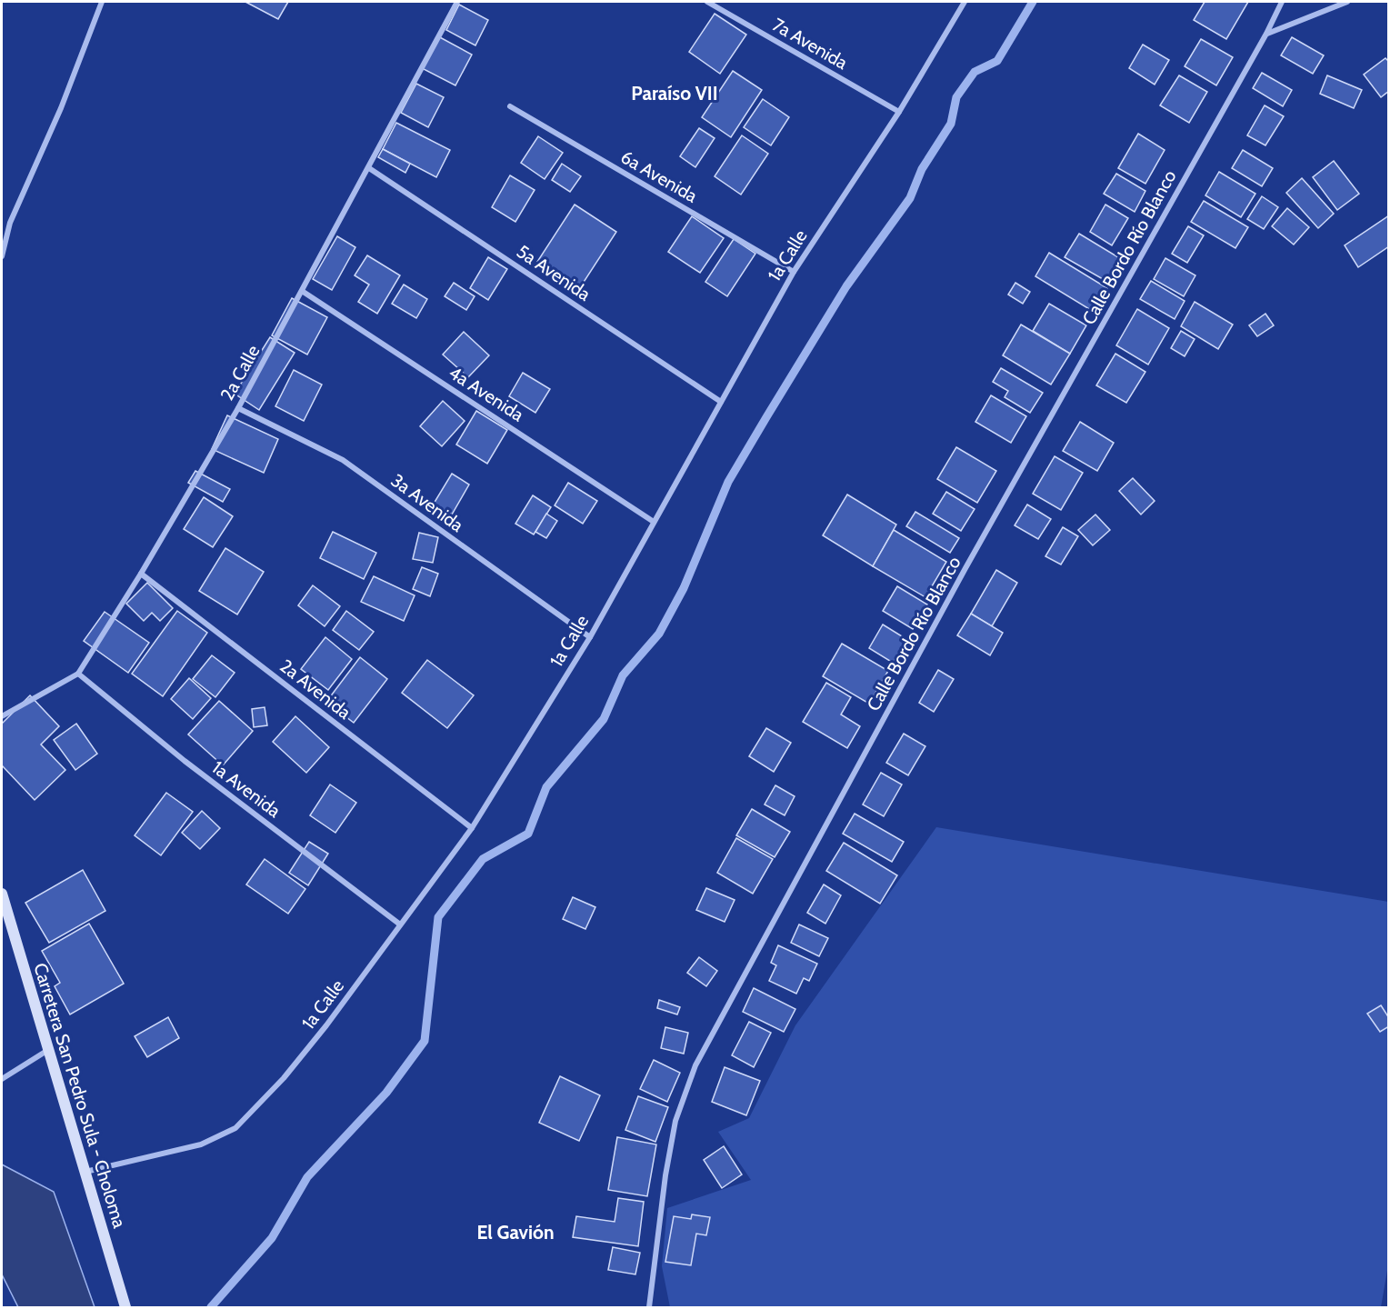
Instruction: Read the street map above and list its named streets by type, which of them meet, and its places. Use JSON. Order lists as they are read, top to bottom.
{
  "streets": {
    "main road": ["Carretera San Pedro Sula - Choloma"],
    "street": [
      "7a Avenida",
      "6a Avenida",
      "Calle Bordo Río Blanco",
      "1a Calle",
      "5a Avenida",
      "2a Calle",
      "4a Avenida",
      "3a Avenida",
      "2a Avenida",
      "1a Avenida"
    ]
  },
  "crossings": [
    ["7a Avenida", "1a Calle"],
    ["6a Avenida", "1a Calle"],
    ["1a Calle", "5a Avenida"],
    ["1a Calle", "4a Avenida"],
    ["1a Calle", "3a Avenida"],
    ["1a Calle", "2a Avenida"],
    ["1a Calle", "1a Avenida"],
    ["1a Calle", "Carretera San Pedro Sula - Choloma"],
    ["5a Avenida", "2a Calle"],
    ["2a Calle", "4a Avenida"],
    ["2a Calle", "3a Avenida"],
    ["2a Calle", "2a Avenida"],
    ["2a Calle", "1a Avenida"]
  ],
  "districts": ["Paraíso VII", "El Gavión"]
}
